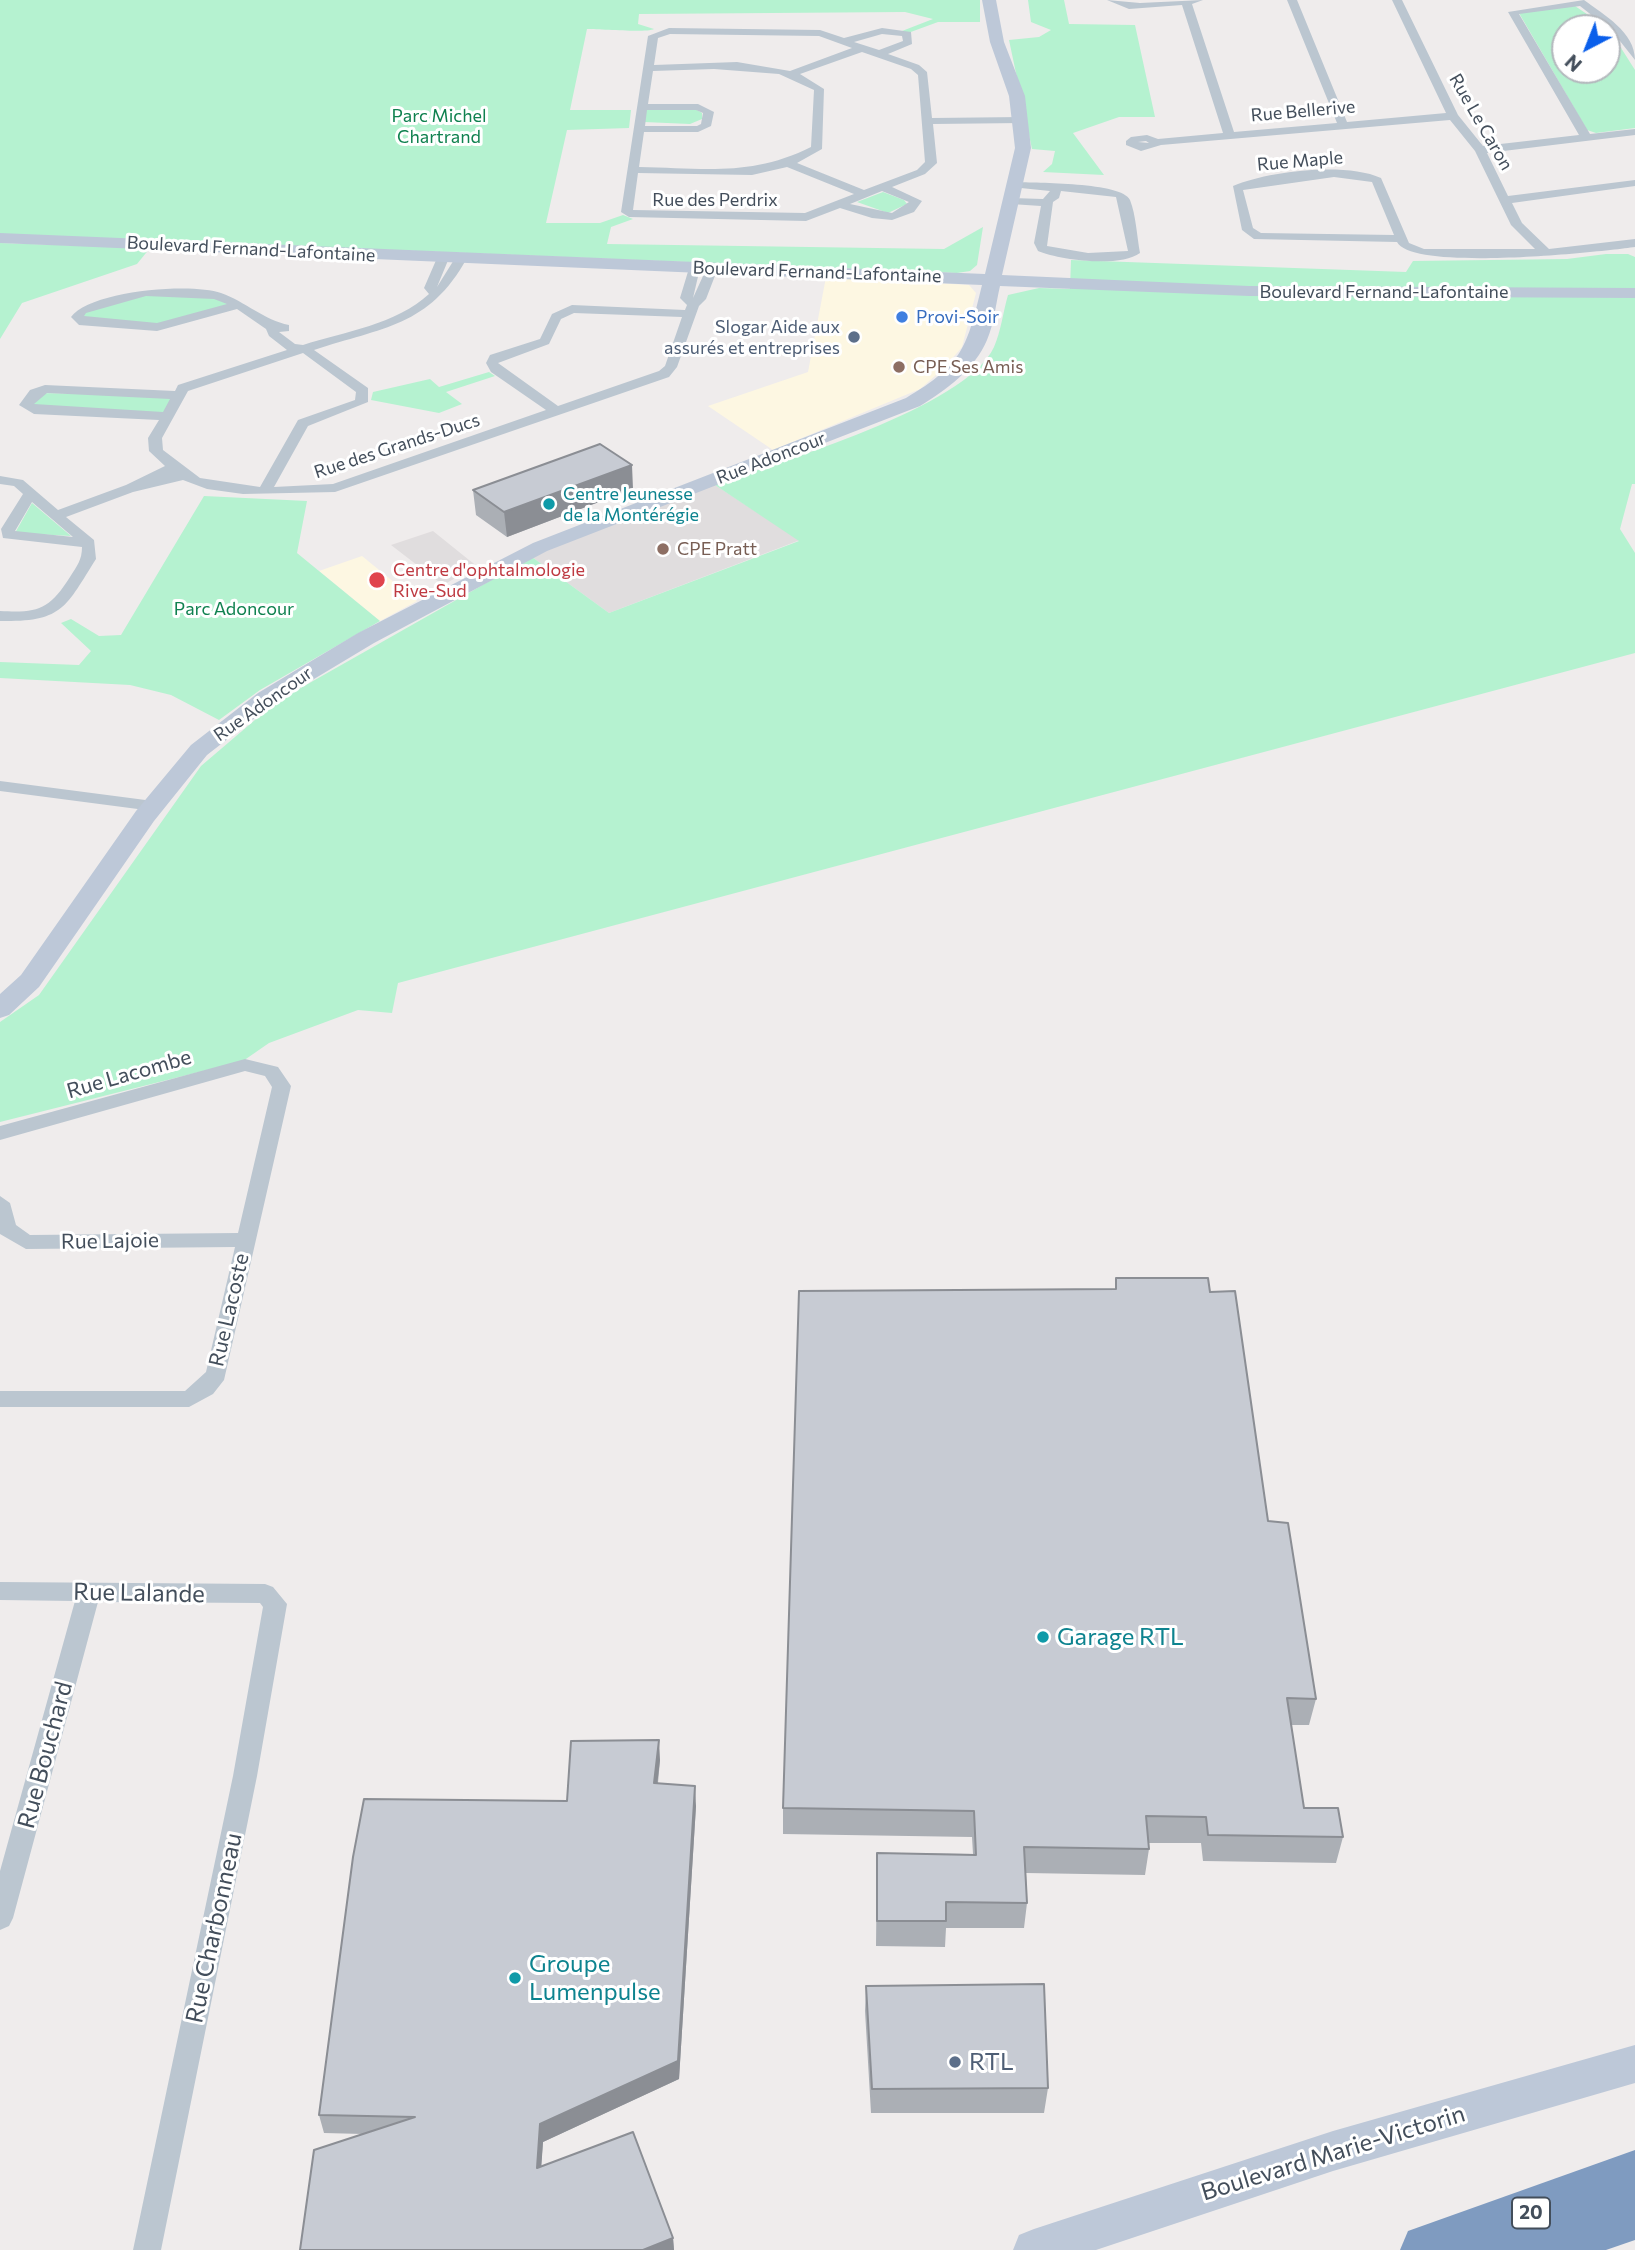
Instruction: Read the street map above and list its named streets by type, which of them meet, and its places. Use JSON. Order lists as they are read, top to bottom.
{
  "streets": {
    "highway": ["20"],
    "street": [
      "Rue Bellerive",
      "Rue Le Caron",
      "Rue Maple",
      "Rue des Perdrix",
      "Boulevard Fernand-Lafontaine",
      "Rue des Grands-Ducs",
      "Rue Adoncour",
      "Rue Lacombe",
      "Rue Lajoie",
      "Rue Lacoste",
      "Rue Lalande",
      "Rue Bouchard",
      "Rue Charbonneau",
      "Boulevard Marie-Victorin"
    ]
  },
  "crossings": [
    ["Rue Bellerive", "Rue Le Caron"],
    ["Rue Le Caron", "Rue Maple"],
    ["Boulevard Fernand-Lafontaine", "Rue des Grands-Ducs"],
    ["Boulevard Fernand-Lafontaine", "Rue Adoncour"],
    ["Rue Lacombe", "Rue Lacoste"],
    ["Rue Lajoie", "Rue Lacoste"],
    ["Rue Lalande", "Rue Bouchard"],
    ["Rue Lalande", "Rue Charbonneau"]
  ],
  "parks": ["Parc Michel Chartrand", "Parc Adoncour"],
  "places": [
    "Provi-Soir",
    "Slogar Aide aux assurés et entreprises",
    "CPE Ses Amis",
    "Centre Jeunesse de la Montérégie",
    "CPE Pratt",
    "Centre d'ophtalmologie Rive-Sud",
    "Garage RTL",
    "Groupe Lumenpulse",
    "RTL"
  ],
  "north": "bottom left"
}
